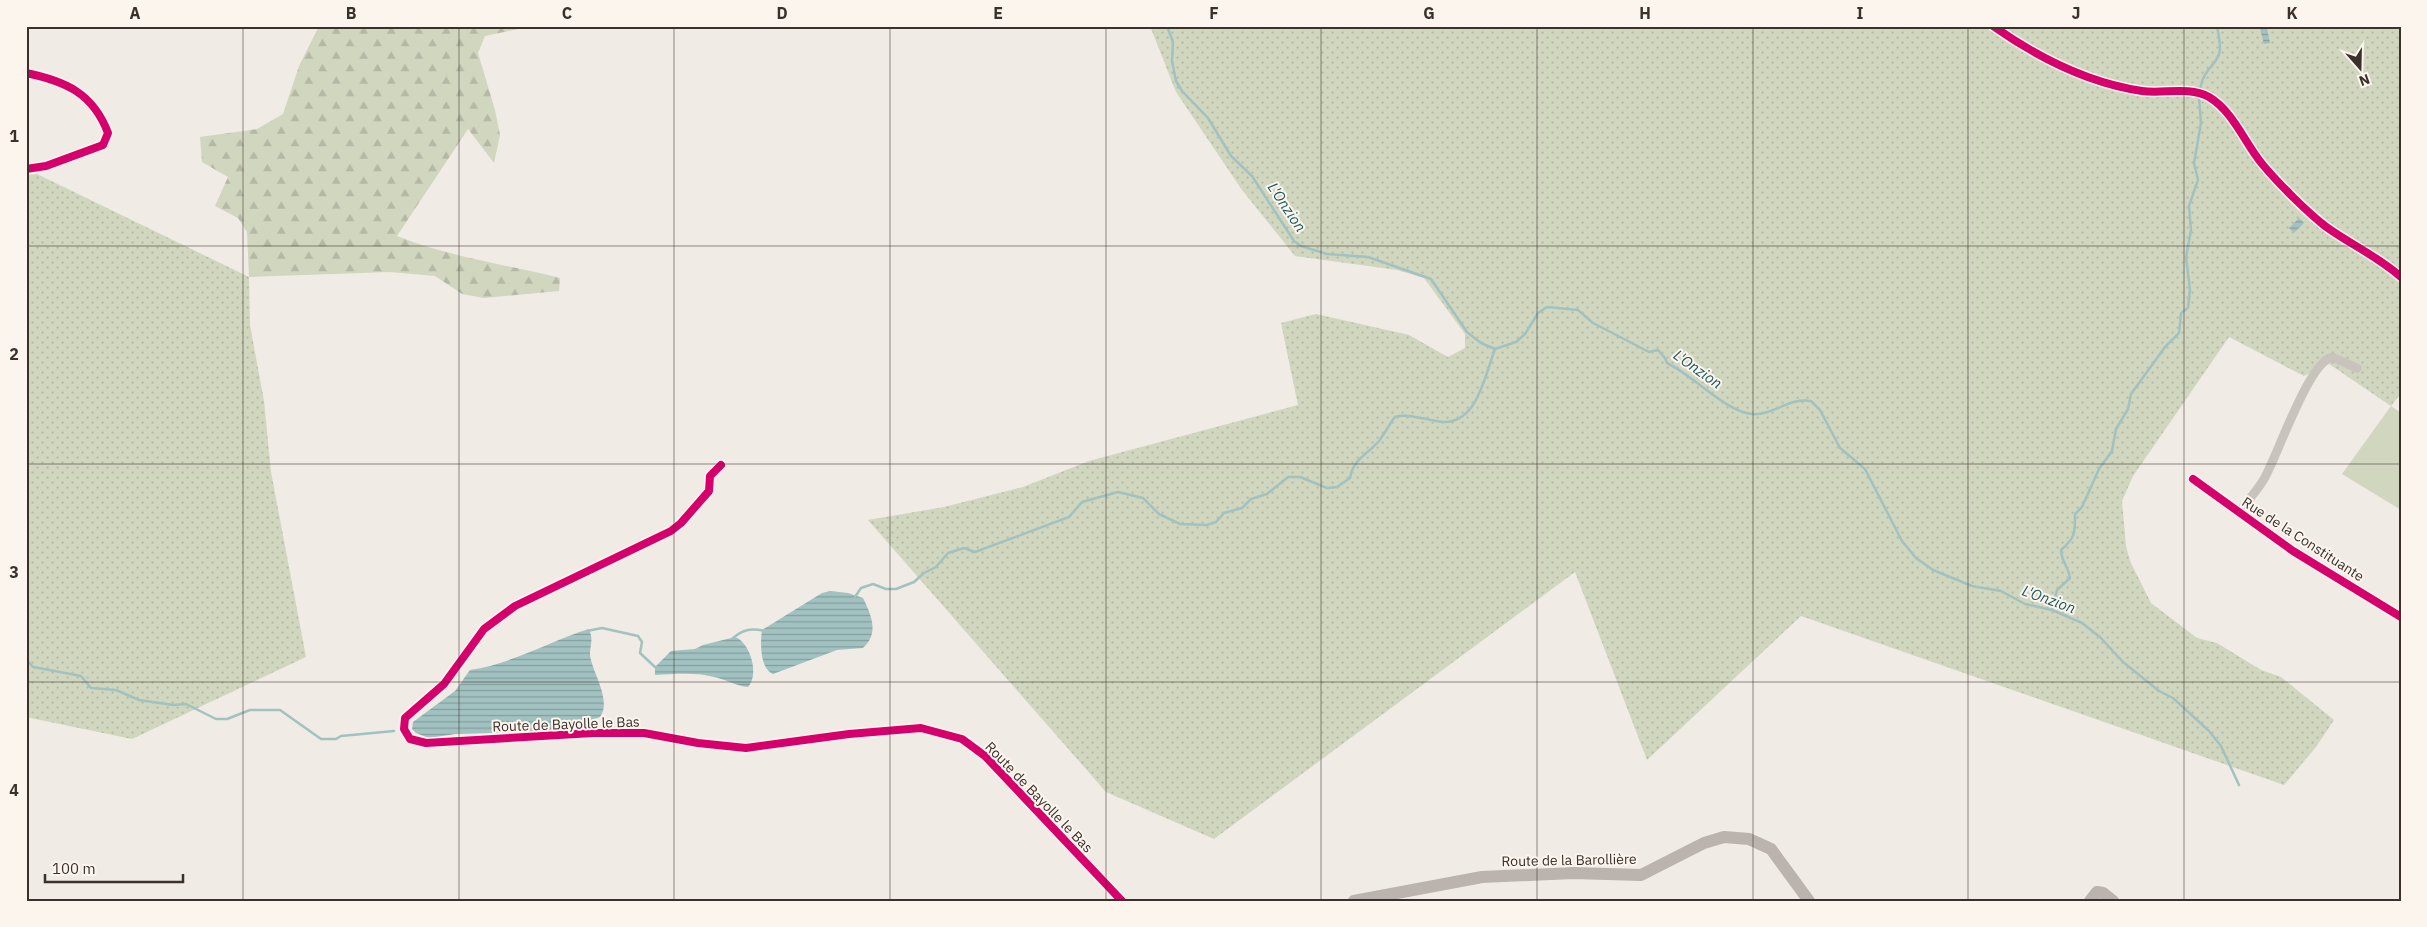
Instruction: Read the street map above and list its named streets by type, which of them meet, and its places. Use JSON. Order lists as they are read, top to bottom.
{
  "streets": {
    "main road": ["Route de la Barollière"],
    "street": ["Rue de la Constituante", "Route de Bayolle le Bas"]
  },
  "water": ["L'Onzion"],
  "scale_bar": "100 m",
  "north": "bottom",
  "grid": {
    "columns": [
      "A",
      "B",
      "C",
      "D",
      "E",
      "F",
      "G",
      "H",
      "I",
      "J",
      "K"
    ],
    "rows": [
      "1",
      "2",
      "3",
      "4"
    ]
  }
}
